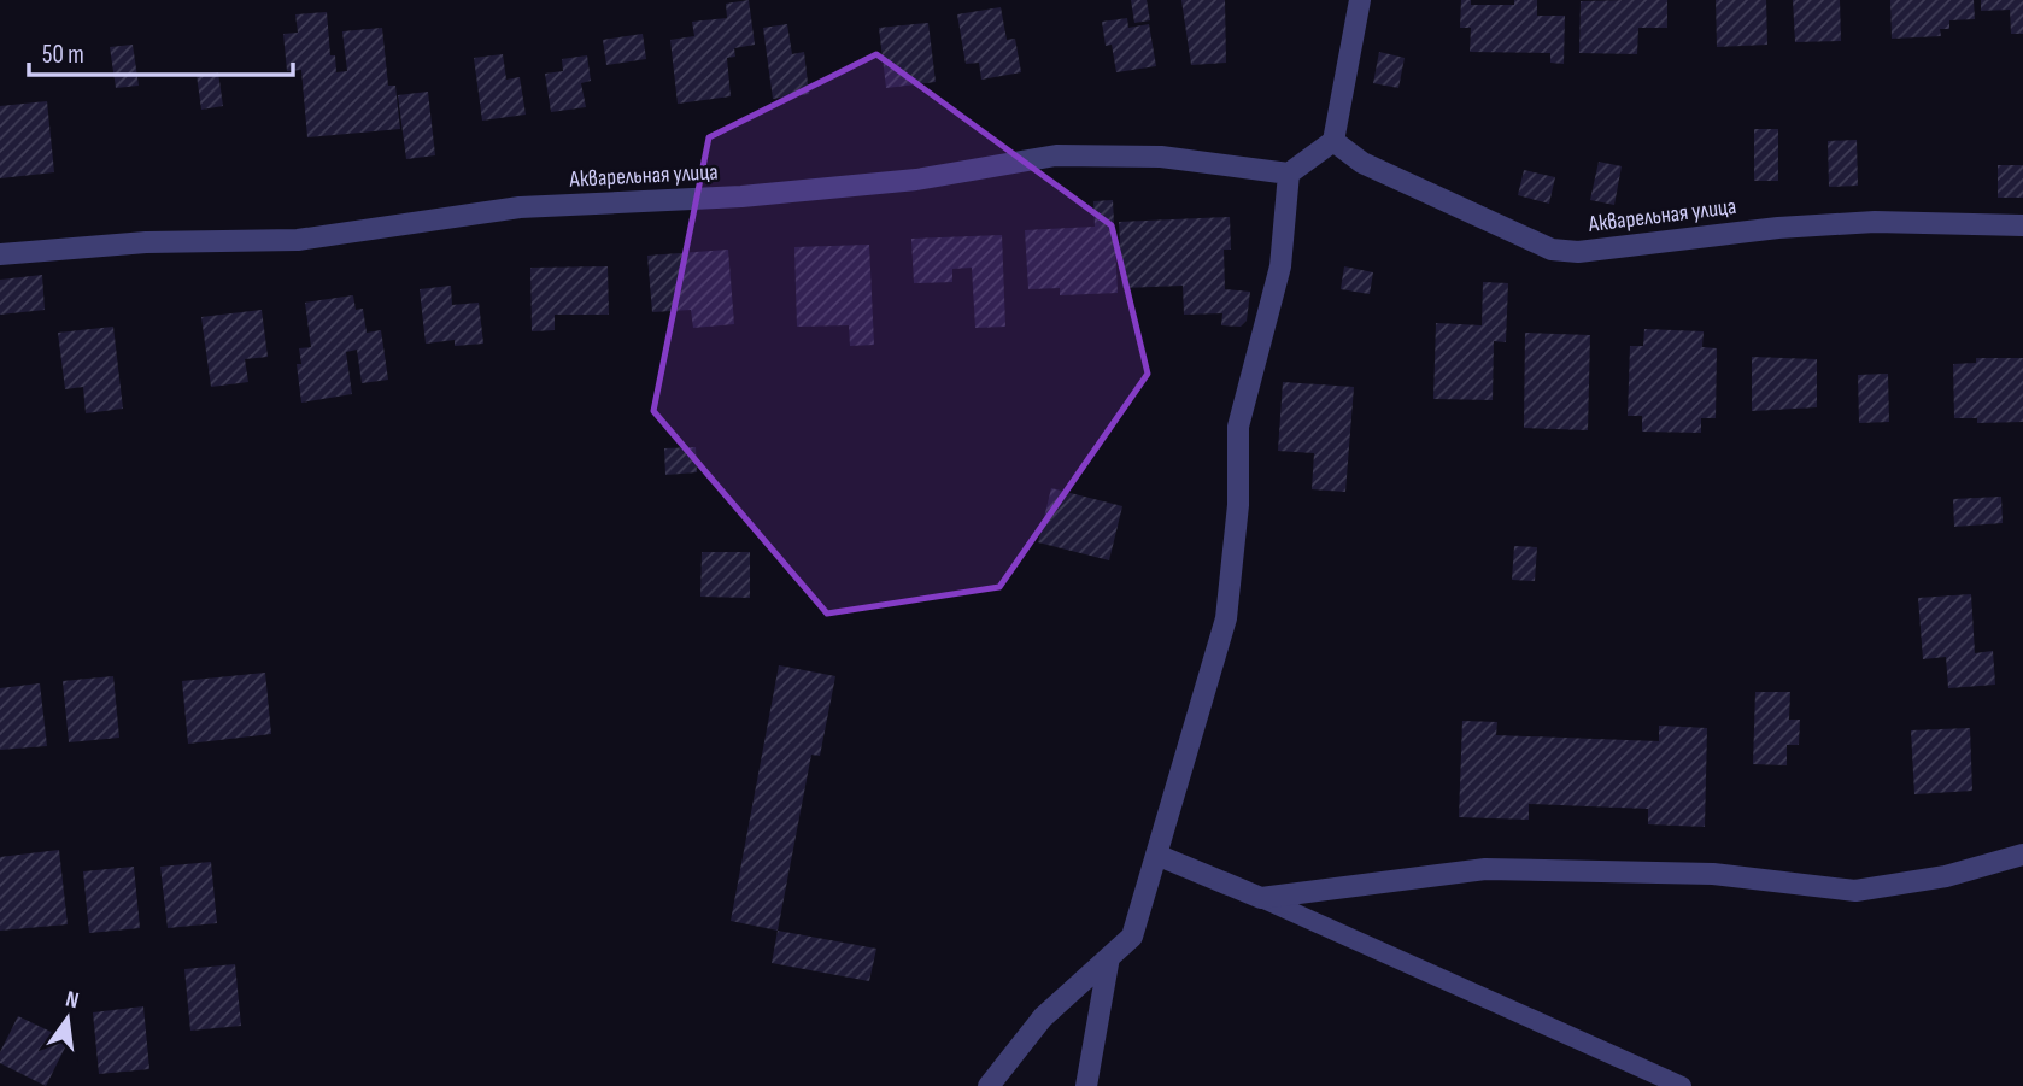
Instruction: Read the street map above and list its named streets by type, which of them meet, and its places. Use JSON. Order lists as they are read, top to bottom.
{
  "streets": {
    "street": ["Акварельная улица"]
  },
  "scale_bar": "50 m",
  "north": "top"
}
